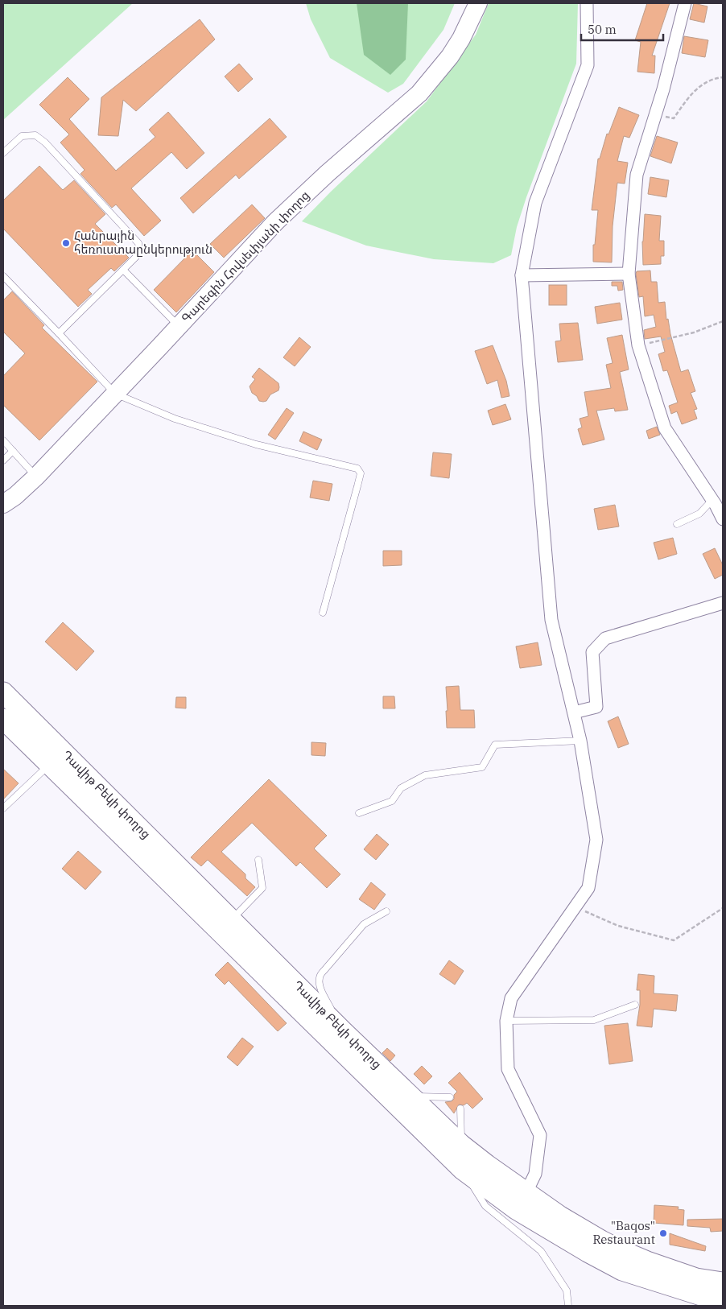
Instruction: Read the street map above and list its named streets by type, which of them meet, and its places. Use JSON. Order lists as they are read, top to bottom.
{
  "streets": {
    "main road": ["Գարեգին Հովսեփյանի փողոց", "Դավիթ Բեկի փողոց"]
  },
  "places": ["Հանրային հեռուստաընկերություն", "\"Baqos\" Restaurant"],
  "scale_bar": "50 m"
}
